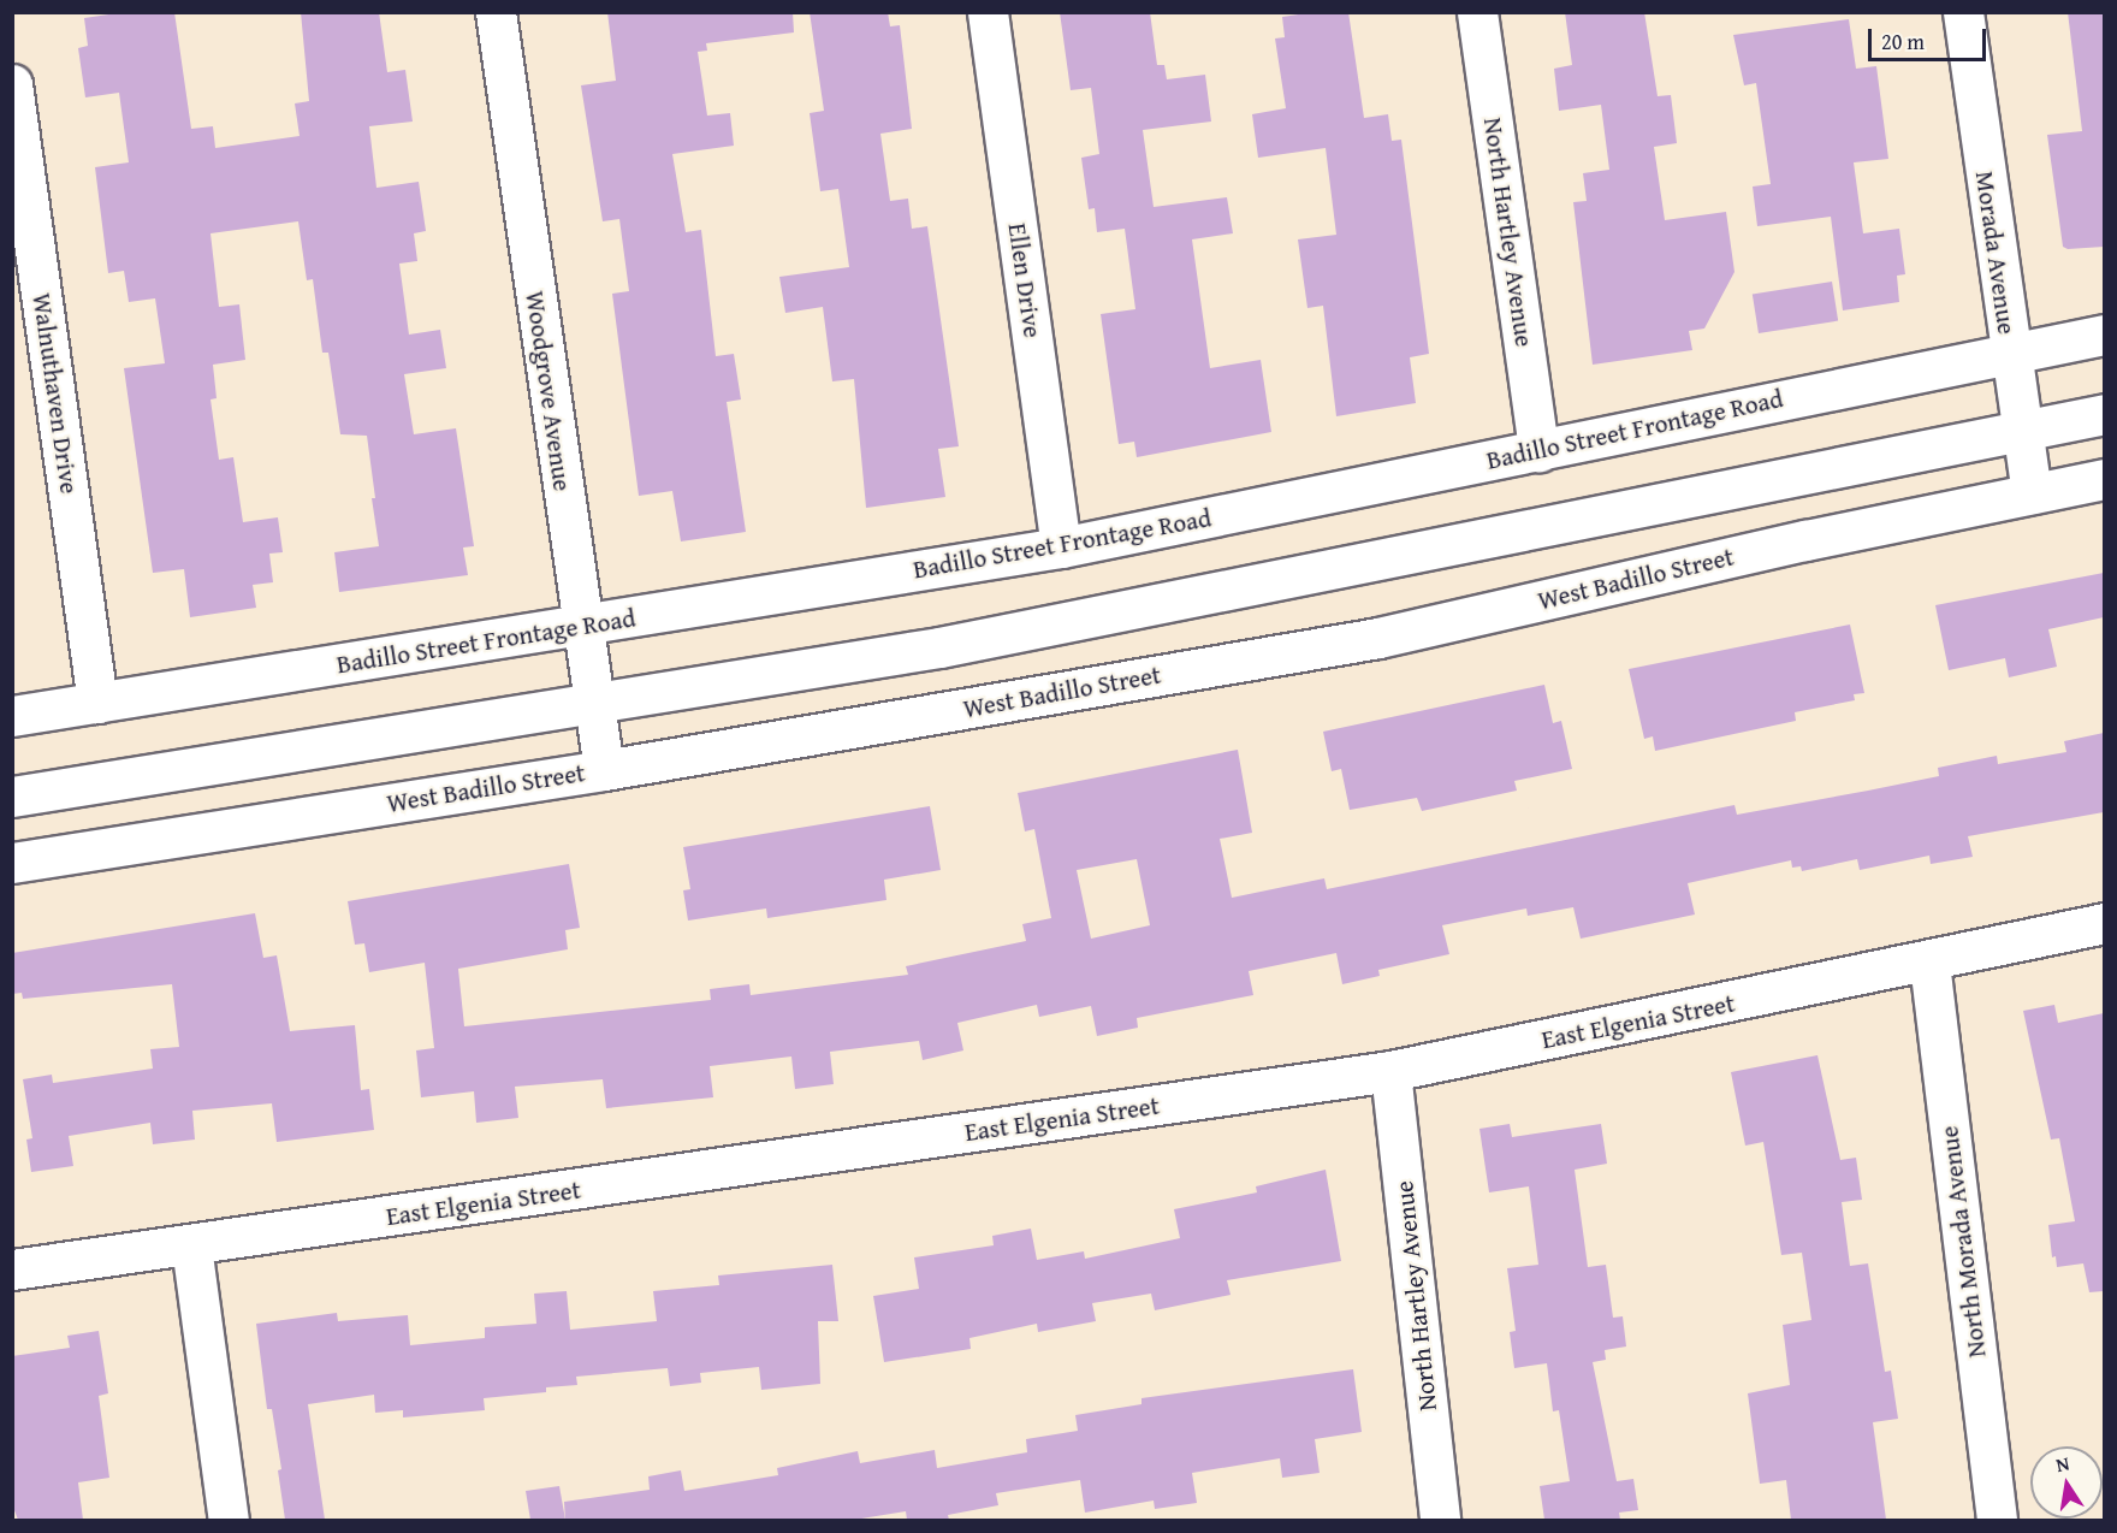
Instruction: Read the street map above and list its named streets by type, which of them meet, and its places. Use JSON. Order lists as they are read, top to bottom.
{
  "streets": {
    "street": [
      "North Hartley Avenue",
      "Morada Avenue",
      "Ellen Drive",
      "Woodgrove Avenue",
      "Walnuthaven Drive",
      "Badillo Street Frontage Road",
      "West Badillo Street",
      "East Elgenia Street",
      "North Morada Avenue"
    ]
  },
  "crossings": [
    ["North Hartley Avenue", "Badillo Street Frontage Road"],
    ["North Hartley Avenue", "East Elgenia Street"],
    ["Morada Avenue", "Badillo Street Frontage Road"],
    ["Morada Avenue", "West Badillo Street"],
    ["Ellen Drive", "Badillo Street Frontage Road"],
    ["Woodgrove Avenue", "Badillo Street Frontage Road"],
    ["Woodgrove Avenue", "West Badillo Street"],
    ["Walnuthaven Drive", "Badillo Street Frontage Road"],
    ["East Elgenia Street", "North Morada Avenue"]
  ],
  "scale_bar": "20 m",
  "north": "top"
}
